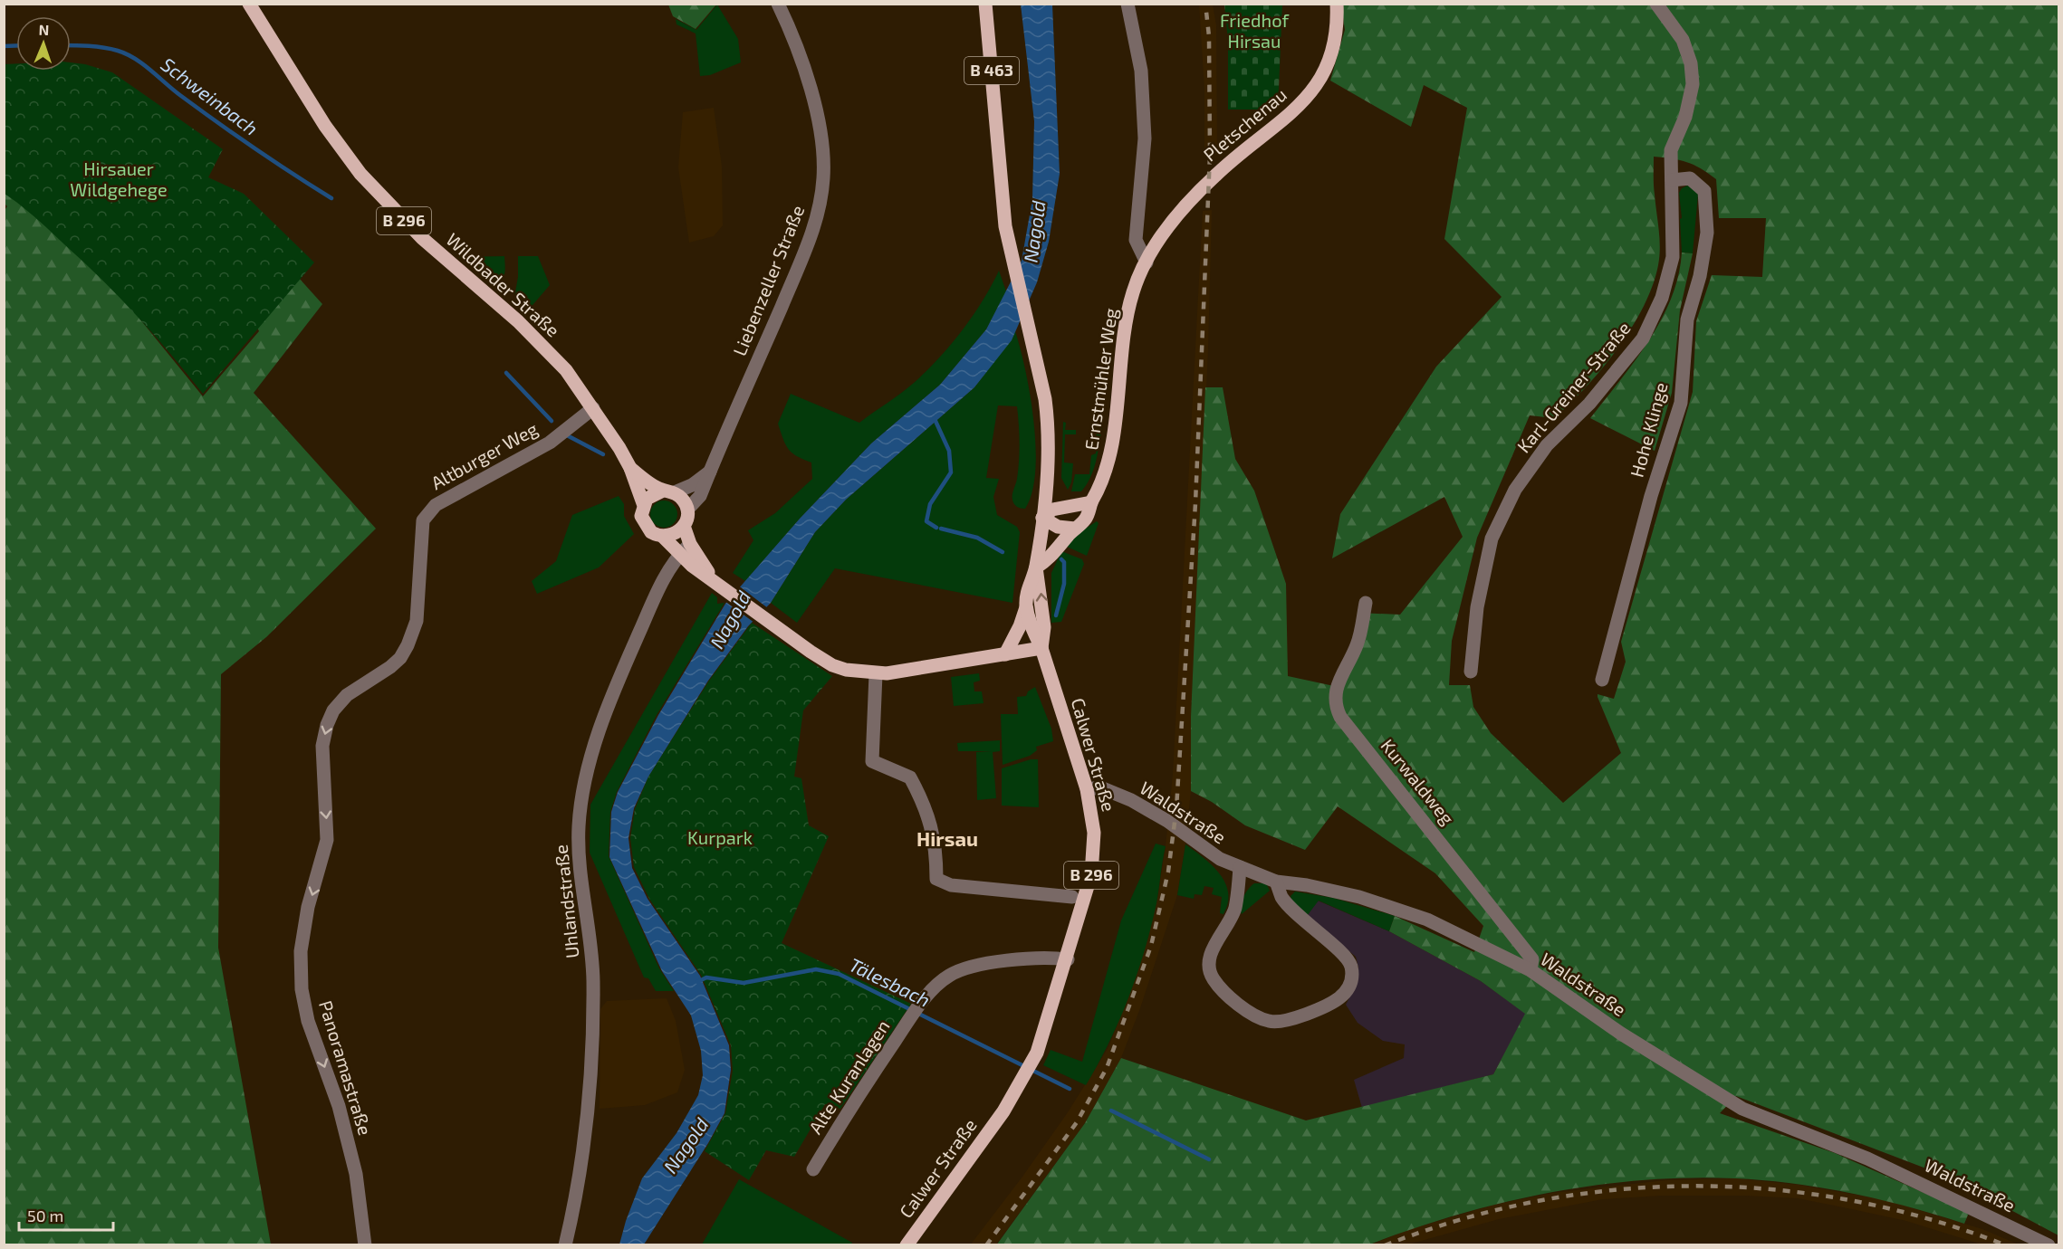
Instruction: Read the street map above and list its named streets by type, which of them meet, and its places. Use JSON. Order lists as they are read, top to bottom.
{
  "streets": {
    "main road": [
      "B 463",
      "Pletschenau",
      "B 296",
      "Wildbader Straße",
      "Ernstmühler Weg",
      "Calwer Straße"
    ],
    "street": [
      "Liebenzeller Straße",
      "Karl-Greiner-Straße",
      "Hohe Klinge",
      "Altburger Weg",
      "Kurwaldweg",
      "Waldstraße",
      "Uhlandstraße",
      "Panoramastraße",
      "Alte Kuranlagen"
    ]
  },
  "crossings": [
    ["B 463", "B 296"],
    ["B 463", "Ernstmühler Weg"],
    ["B 463", "Calwer Straße"],
    ["Pletschenau", "Ernstmühler Weg"],
    ["B 296", "Liebenzeller Straße"],
    ["B 296", "Wildbader Straße"],
    ["B 296", "Calwer Straße"],
    ["B 296", "Uhlandstraße"],
    ["Liebenzeller Straße", "Wildbader Straße"],
    ["Wildbader Straße", "Altburger Weg"],
    ["Karl-Greiner-Straße", "Hohe Klinge"],
    ["Altburger Weg", "Panoramastraße"],
    ["Calwer Straße", "Waldstraße"],
    ["Calwer Straße", "Alte Kuranlagen"],
    ["Kurwaldweg", "Waldstraße"]
  ],
  "one_way": ["Panoramastraße"],
  "districts": ["Hirsau"],
  "water": ["Schweinbach", "Nagold", "Tälesbach"],
  "parks": ["Friedhof Hirsau", "Hirsauer Wildgehege", "Kurpark"],
  "scale_bar": "50 m",
  "north": "top"
}
